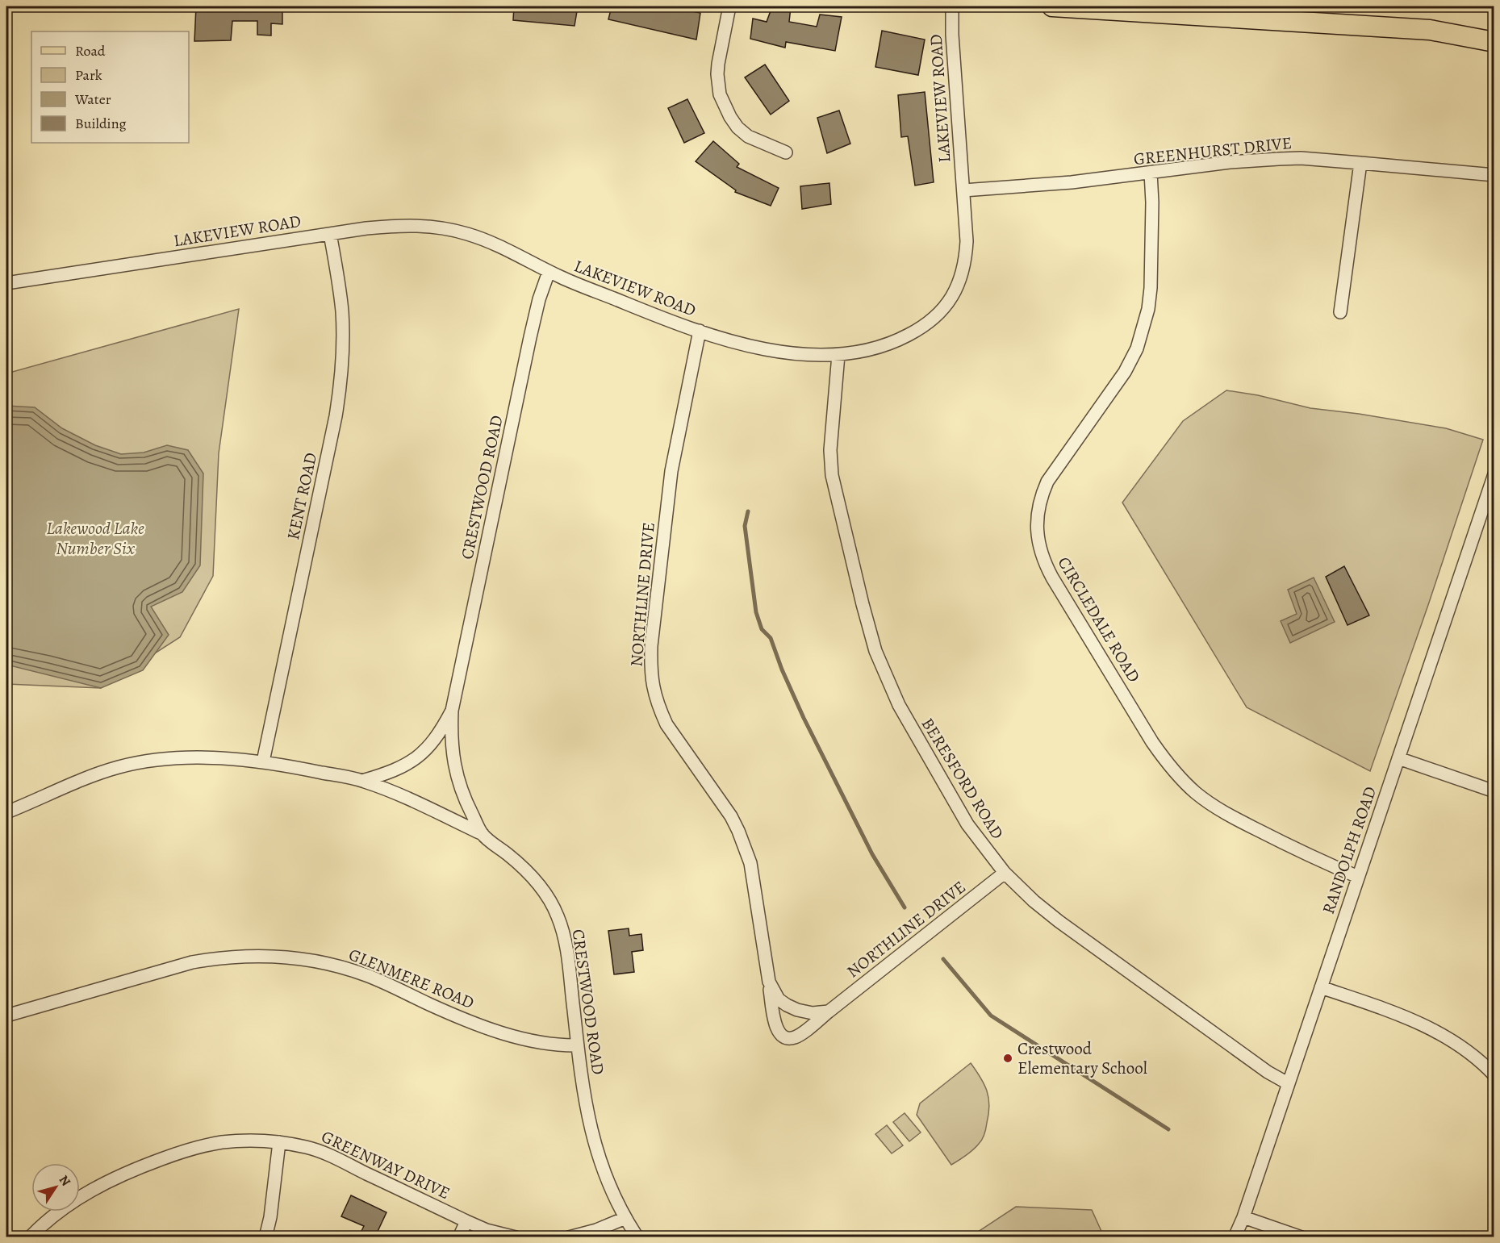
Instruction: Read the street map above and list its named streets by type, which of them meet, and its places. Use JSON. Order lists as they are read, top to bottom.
{
  "streets": {
    "street": [
      "LAKEVIEW ROAD",
      "GREENHURST DRIVE",
      "CRESTWOOD ROAD",
      "KENT ROAD",
      "NORTHLINE DRIVE",
      "CIRCLEDALE ROAD",
      "BERESFORD ROAD",
      "RANDOLPH ROAD",
      "GLENMERE ROAD",
      "GREENWAY DRIVE"
    ]
  },
  "crossings": [
    ["LAKEVIEW ROAD", "GREENHURST DRIVE"],
    ["LAKEVIEW ROAD", "CRESTWOOD ROAD"],
    ["LAKEVIEW ROAD", "KENT ROAD"],
    ["LAKEVIEW ROAD", "NORTHLINE DRIVE"],
    ["LAKEVIEW ROAD", "BERESFORD ROAD"],
    ["GREENHURST DRIVE", "CIRCLEDALE ROAD"],
    ["CRESTWOOD ROAD", "GLENMERE ROAD"],
    ["NORTHLINE DRIVE", "BERESFORD ROAD"],
    ["CIRCLEDALE ROAD", "RANDOLPH ROAD"],
    ["BERESFORD ROAD", "RANDOLPH ROAD"]
  ],
  "water": ["Lakewood Lake Number Six"],
  "places": ["Crestwood Elementary School"],
  "legend": [
    "Road",
    "Park",
    "Water",
    "Building"
  ],
  "north": "top right"
}
